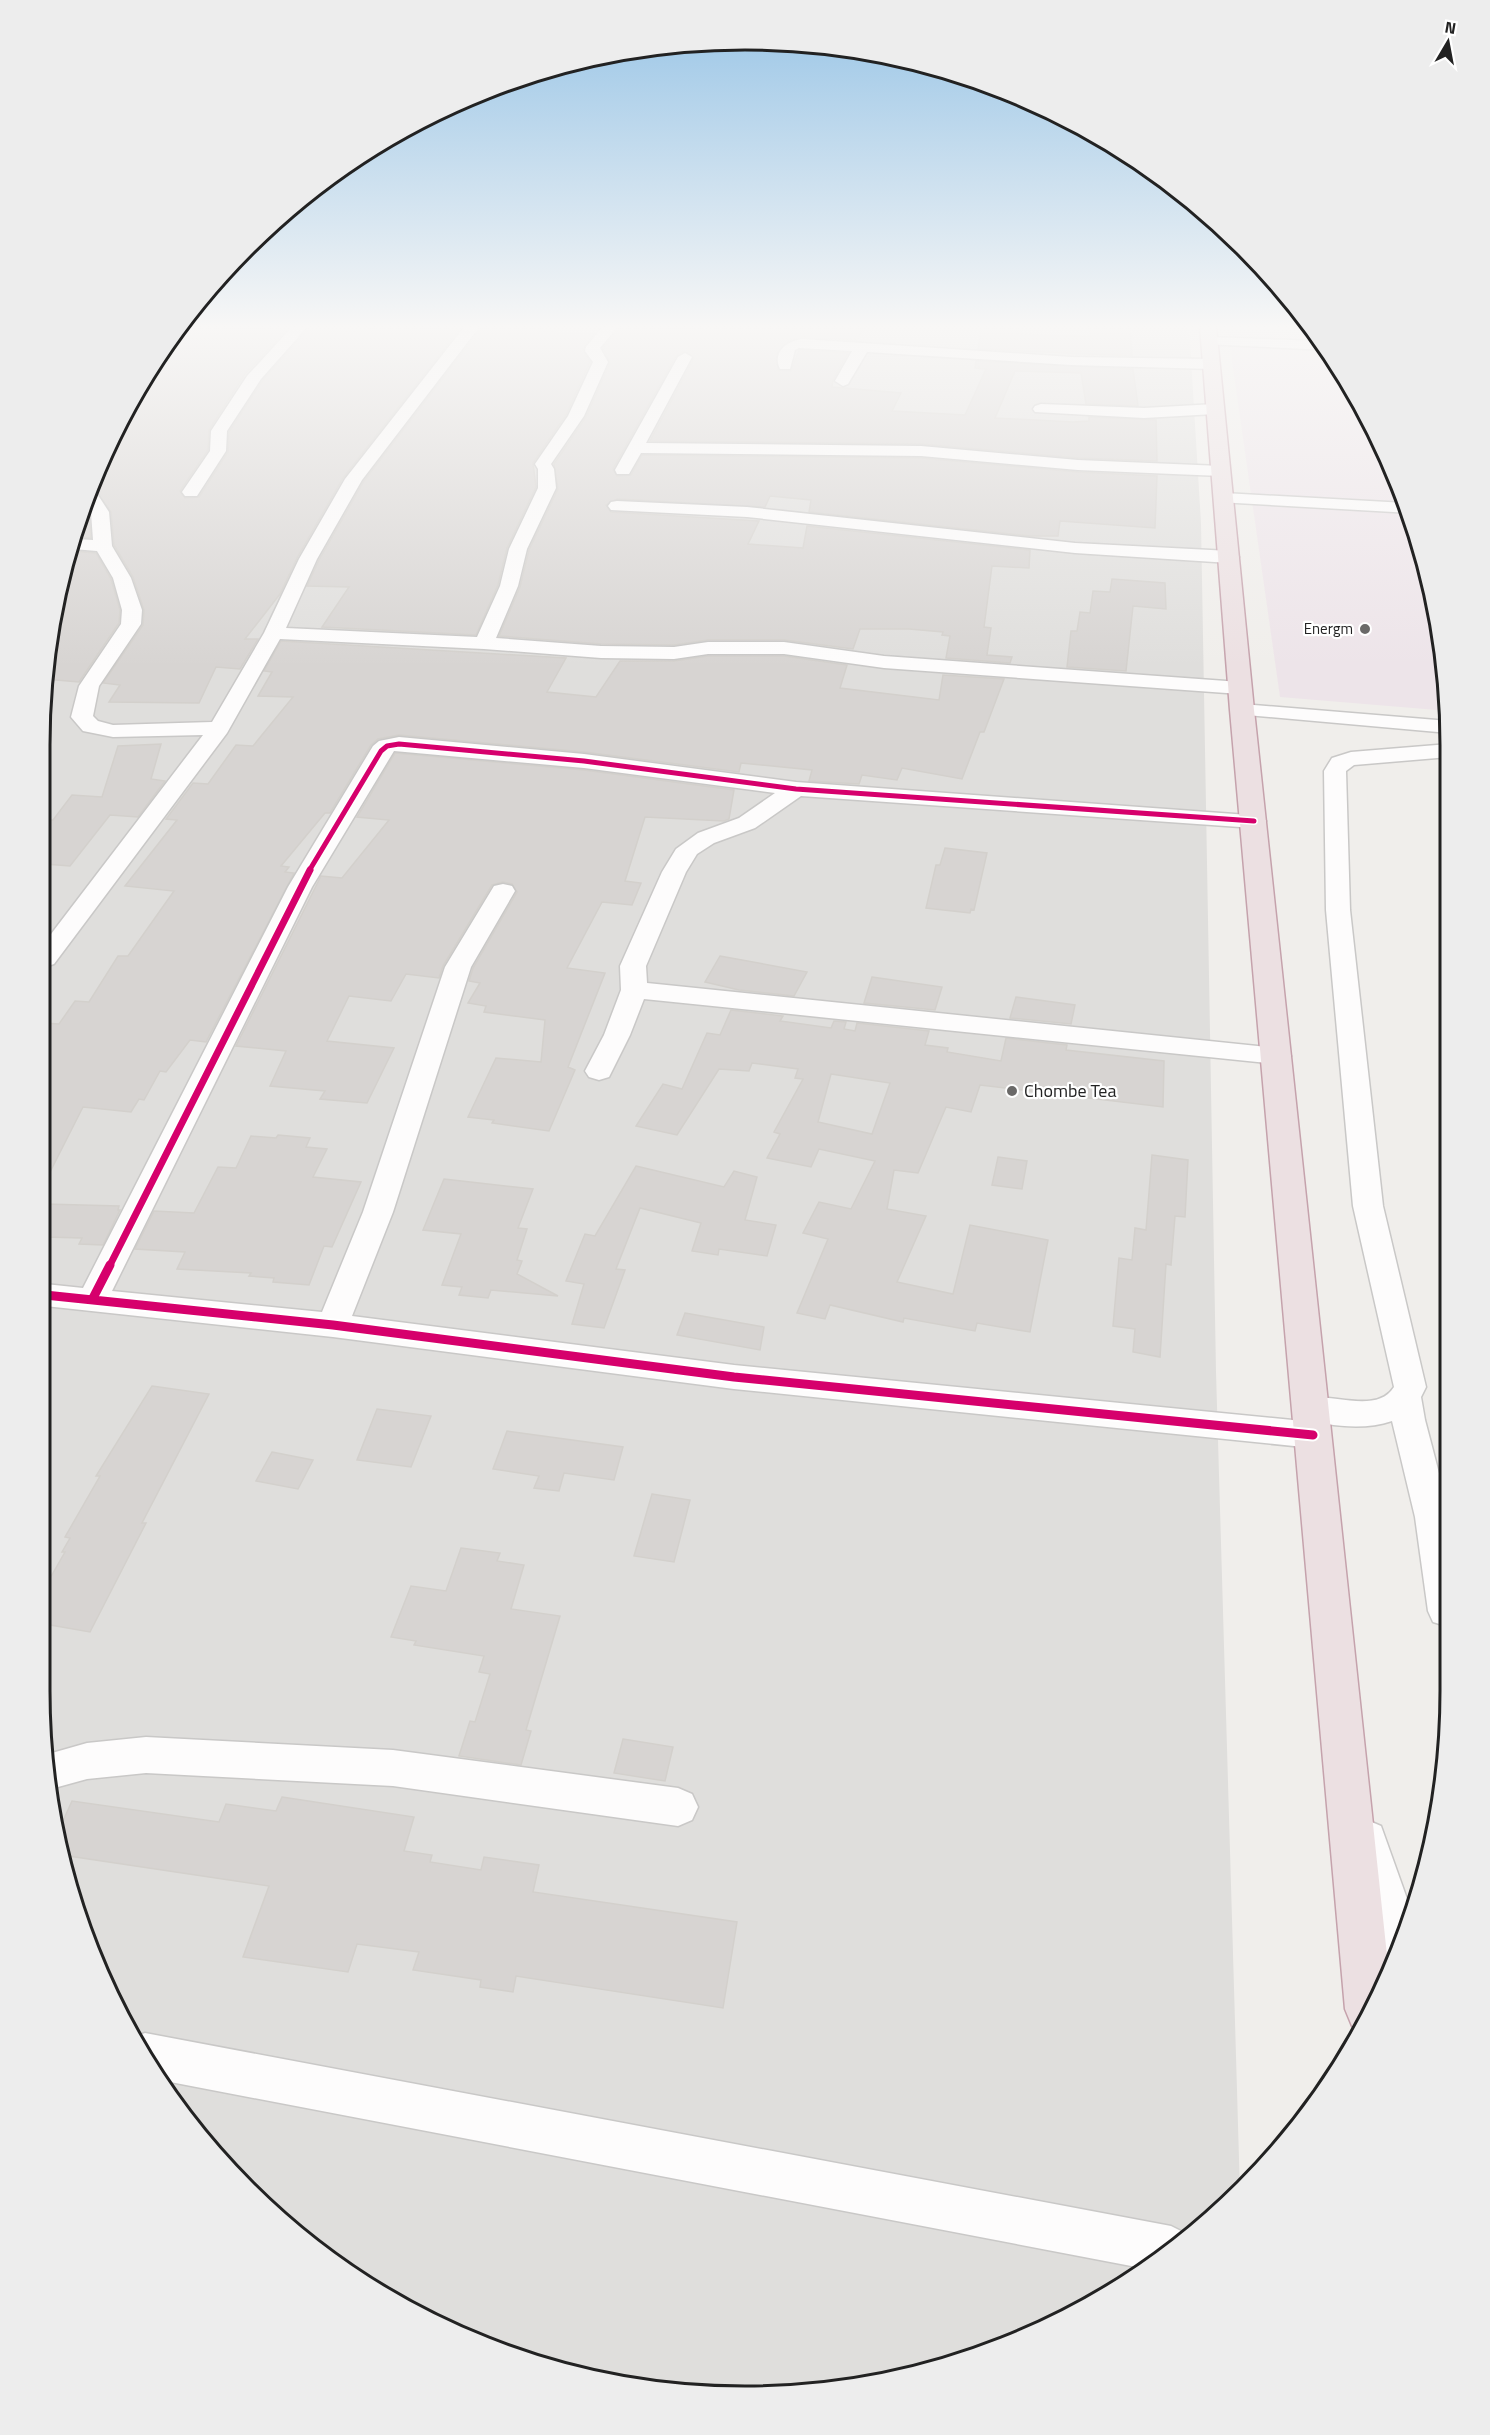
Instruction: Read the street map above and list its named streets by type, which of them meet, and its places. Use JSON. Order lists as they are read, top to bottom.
{
  "places": ["Energm", "Chombe Tea"],
  "north": "top"
}
